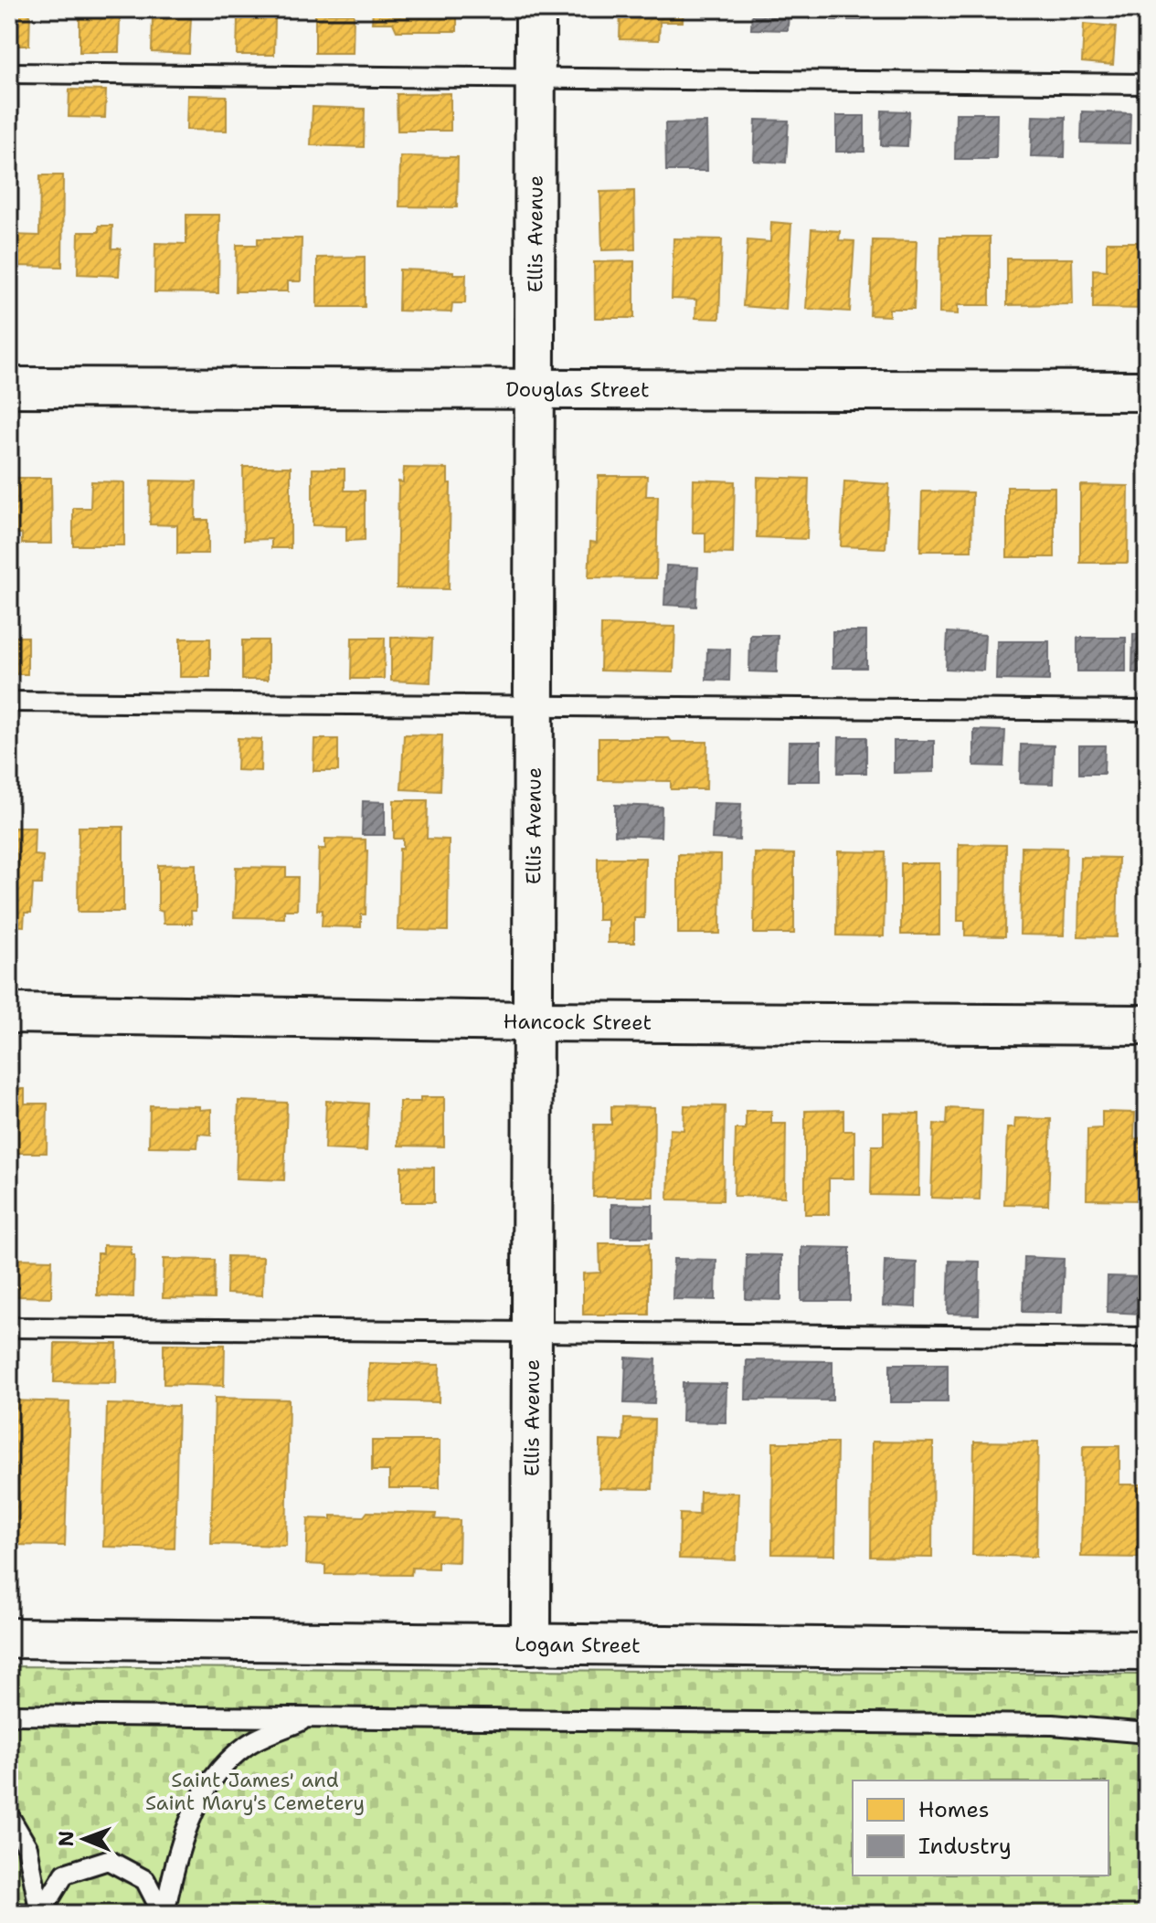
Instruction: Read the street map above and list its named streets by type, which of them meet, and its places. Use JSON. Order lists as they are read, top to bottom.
{
  "streets": {
    "street": [
      "Ellis Avenue",
      "Douglas Street",
      "Hancock Street",
      "Logan Street"
    ]
  },
  "crossings": [
    ["Ellis Avenue", "Douglas Street"],
    ["Ellis Avenue", "Hancock Street"],
    ["Ellis Avenue", "Logan Street"]
  ],
  "parks": ["Saint James' and Saint Mary's Cemetery"],
  "legend": ["Homes", "Industry"],
  "north": "left"
}
